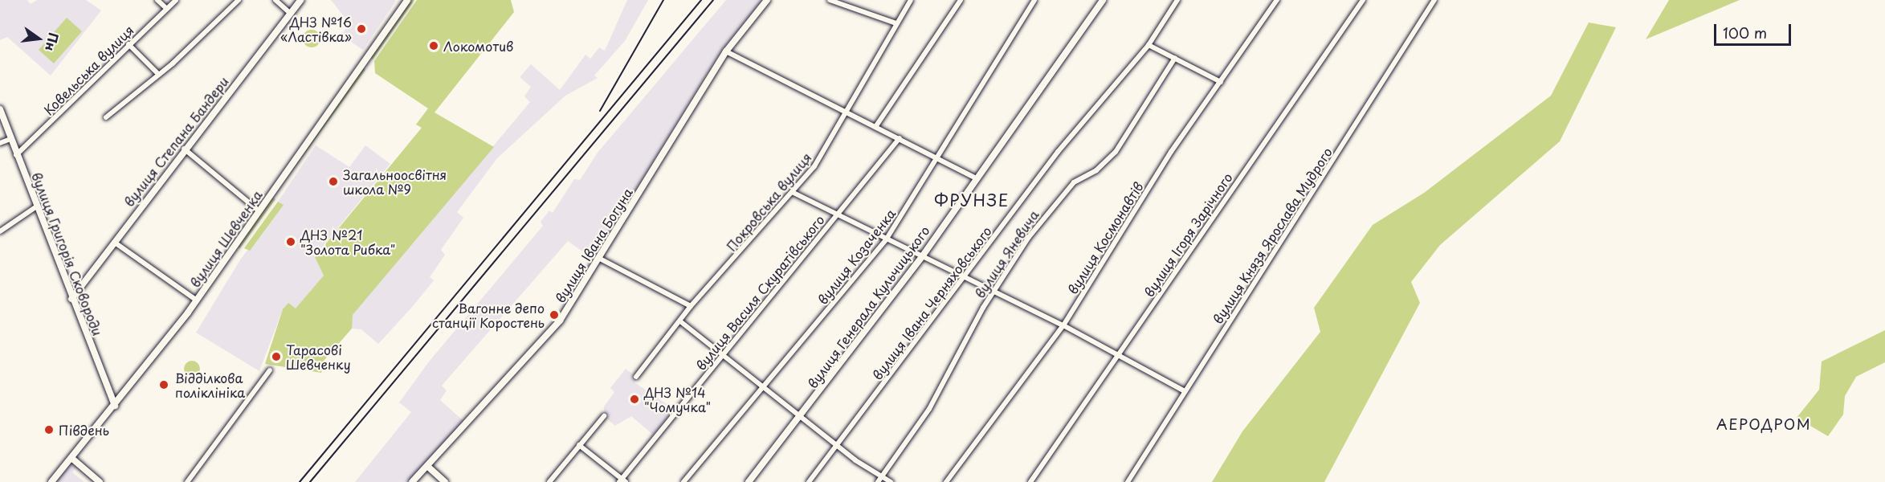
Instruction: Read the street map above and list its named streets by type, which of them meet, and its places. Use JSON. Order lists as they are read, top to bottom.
{
  "streets": {
    "street": [
      "Ковельська вулиця",
      "вулиця Степана Бандери",
      "Покровська вулиця",
      "вулиця Ігоря Зарічного",
      "вулиця Князя Ярослава Мудрого",
      "вулиця Космонавтів",
      "вулиця Шевченка",
      "вулиця Івана Богуна",
      "вулиця Григорія Сковороди",
      "вулиця Яневича",
      "вулиця Козаченка",
      "вулиця Василя Скуратівського",
      "вулиця Івана Черняховського",
      "вулиця Генерала Кульчицького"
    ]
  },
  "crossings": [
    ["Ковельська вулиця", "вулиця Григорія Сковороди"],
    ["вулиця Степана Бандери", "вулиця Григорія Сковороди"],
    ["вулиця Шевченка", "вулиця Григорія Сковороди"]
  ],
  "districts": ["ФРУНЗЕ", "АЕРОДРОМ"],
  "places": [
    "ДНЗ №16 «Ластівка»",
    "Локомотив",
    "Загальноосвітня школа №9",
    "ДНЗ №21 \"Золота Рибка\"",
    "Вагонне депо станції Коростень",
    "Тарасові Шевченку",
    "Відділкова поліклініка",
    "ДНЗ №14 \"Чомучка\"",
    "Південь"
  ],
  "scale_bar": "100 m",
  "north": "right"
}
